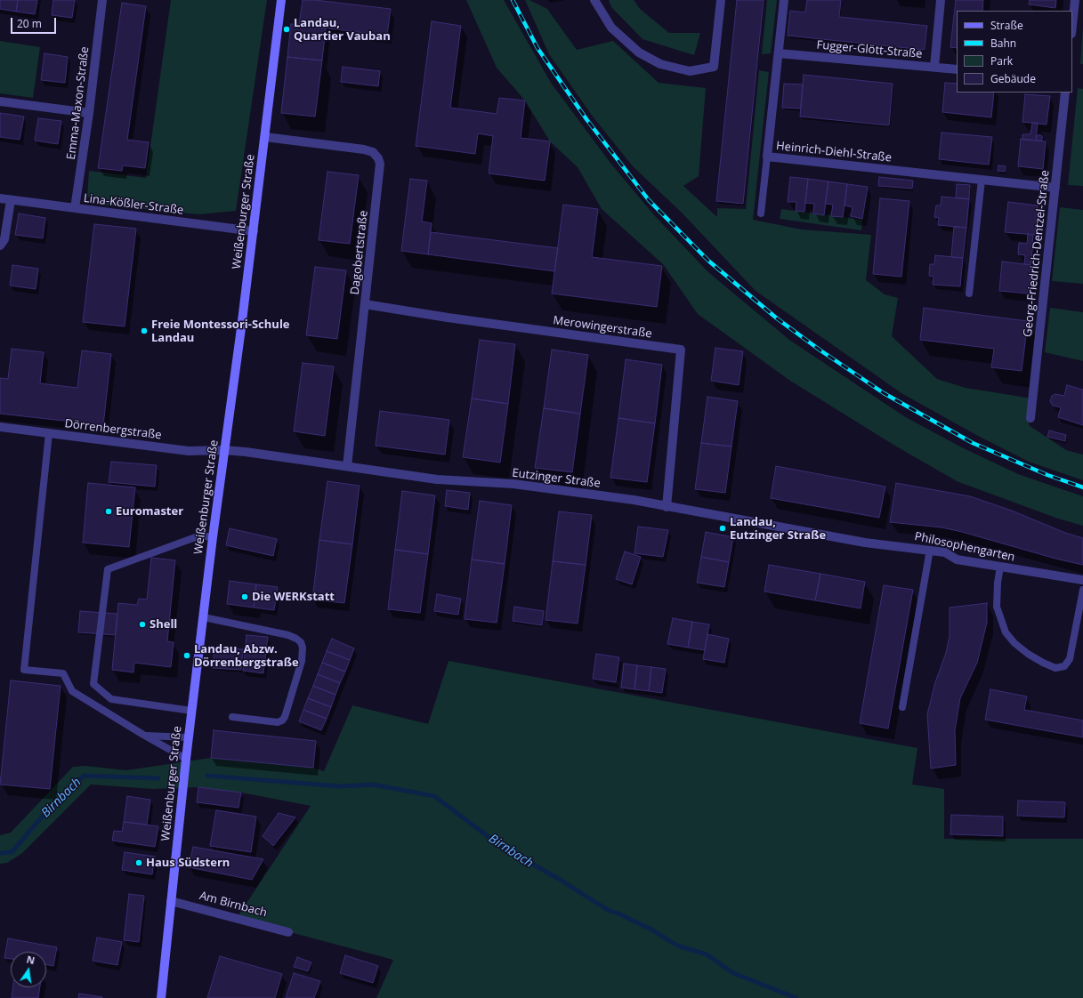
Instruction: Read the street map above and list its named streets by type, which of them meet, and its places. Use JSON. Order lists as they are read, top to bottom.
{
  "streets": {
    "street": [
      "Fugger-Glött-Straße",
      "Emma-Maxon-Straße",
      "Heinrich-Diehl-Straße",
      "Lina-Kößler-Straße",
      "Weißenburger Straße",
      "Dagobertstraße",
      "Georg-Friedrich-Dentzel-Straße",
      "Merowingerstraße",
      "Dörrenbergstraße",
      "Eutzinger Straße",
      "Philosophengarten",
      "Am Birnbach"
    ]
  },
  "crossings": [
    ["Fugger-Glött-Straße", "Heinrich-Diehl-Straße"],
    ["Emma-Maxon-Straße", "Lina-Kößler-Straße"],
    ["Heinrich-Diehl-Straße", "Georg-Friedrich-Dentzel-Straße"],
    ["Lina-Kößler-Straße", "Weißenburger Straße"],
    ["Weißenburger Straße", "Dagobertstraße"],
    ["Weißenburger Straße", "Dörrenbergstraße"],
    ["Weißenburger Straße", "Eutzinger Straße"],
    ["Weißenburger Straße", "Am Birnbach"],
    ["Dagobertstraße", "Merowingerstraße"],
    ["Dagobertstraße", "Eutzinger Straße"],
    ["Merowingerstraße", "Eutzinger Straße"],
    ["Dörrenbergstraße", "Eutzinger Straße"],
    ["Eutzinger Straße", "Philosophengarten"]
  ],
  "water": ["Birnbach"],
  "places": [
    "Landau, Quartier Vauban",
    "Freie Montessori-Schule Landau",
    "Euromaster",
    "Landau, Eutzinger Straße",
    "Die WERKstatt",
    "Shell",
    "Landau, Abzw. Dörrenbergstraße",
    "Haus Südstern"
  ],
  "legend": [
    "Straße",
    "Bahn",
    "Park",
    "Gebäude"
  ],
  "scale_bar": "20 m",
  "north": "top"
}
